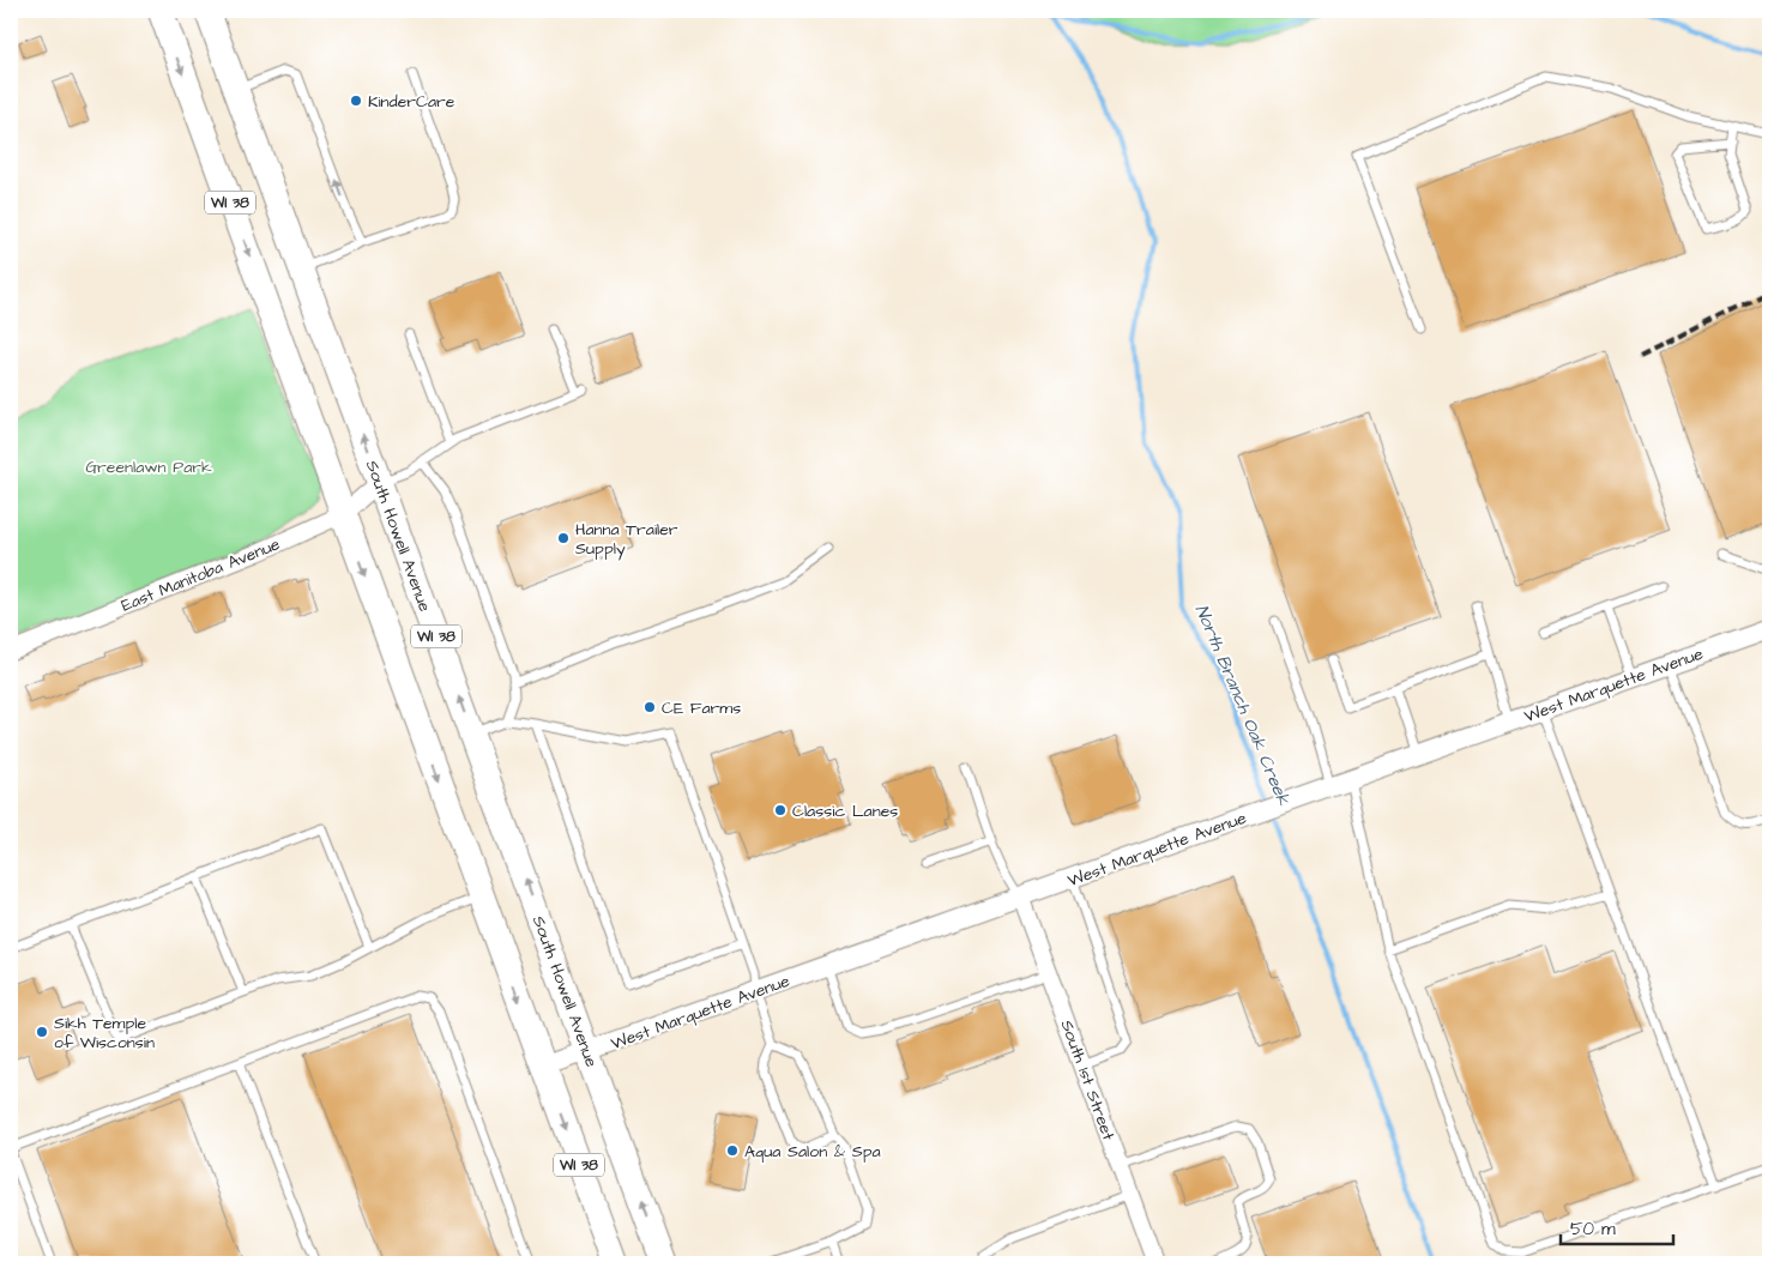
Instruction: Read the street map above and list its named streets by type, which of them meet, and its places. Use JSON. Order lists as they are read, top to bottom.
{
  "streets": {
    "main road": ["WI 38", "South Howell Avenue"],
    "street": ["East Manitoba Avenue", "West Marquette Avenue", "South 1st Street"]
  },
  "crossings": [
    ["WI 38", "East Manitoba Avenue"],
    ["WI 38", "West Marquette Avenue"],
    ["South Howell Avenue", "East Manitoba Avenue"],
    ["South Howell Avenue", "West Marquette Avenue"],
    ["West Marquette Avenue", "South 1st Street"]
  ],
  "water": ["North Branch Oak Creek"],
  "parks": ["Greenlawn Park"],
  "places": [
    "KinderCare",
    "Hanna Trailer Supply",
    "CE Farms",
    "Classic Lanes",
    "Sikh Temple of Wisconsin",
    "Aqua Salon & Spa"
  ],
  "scale_bar": "50 m"
}
